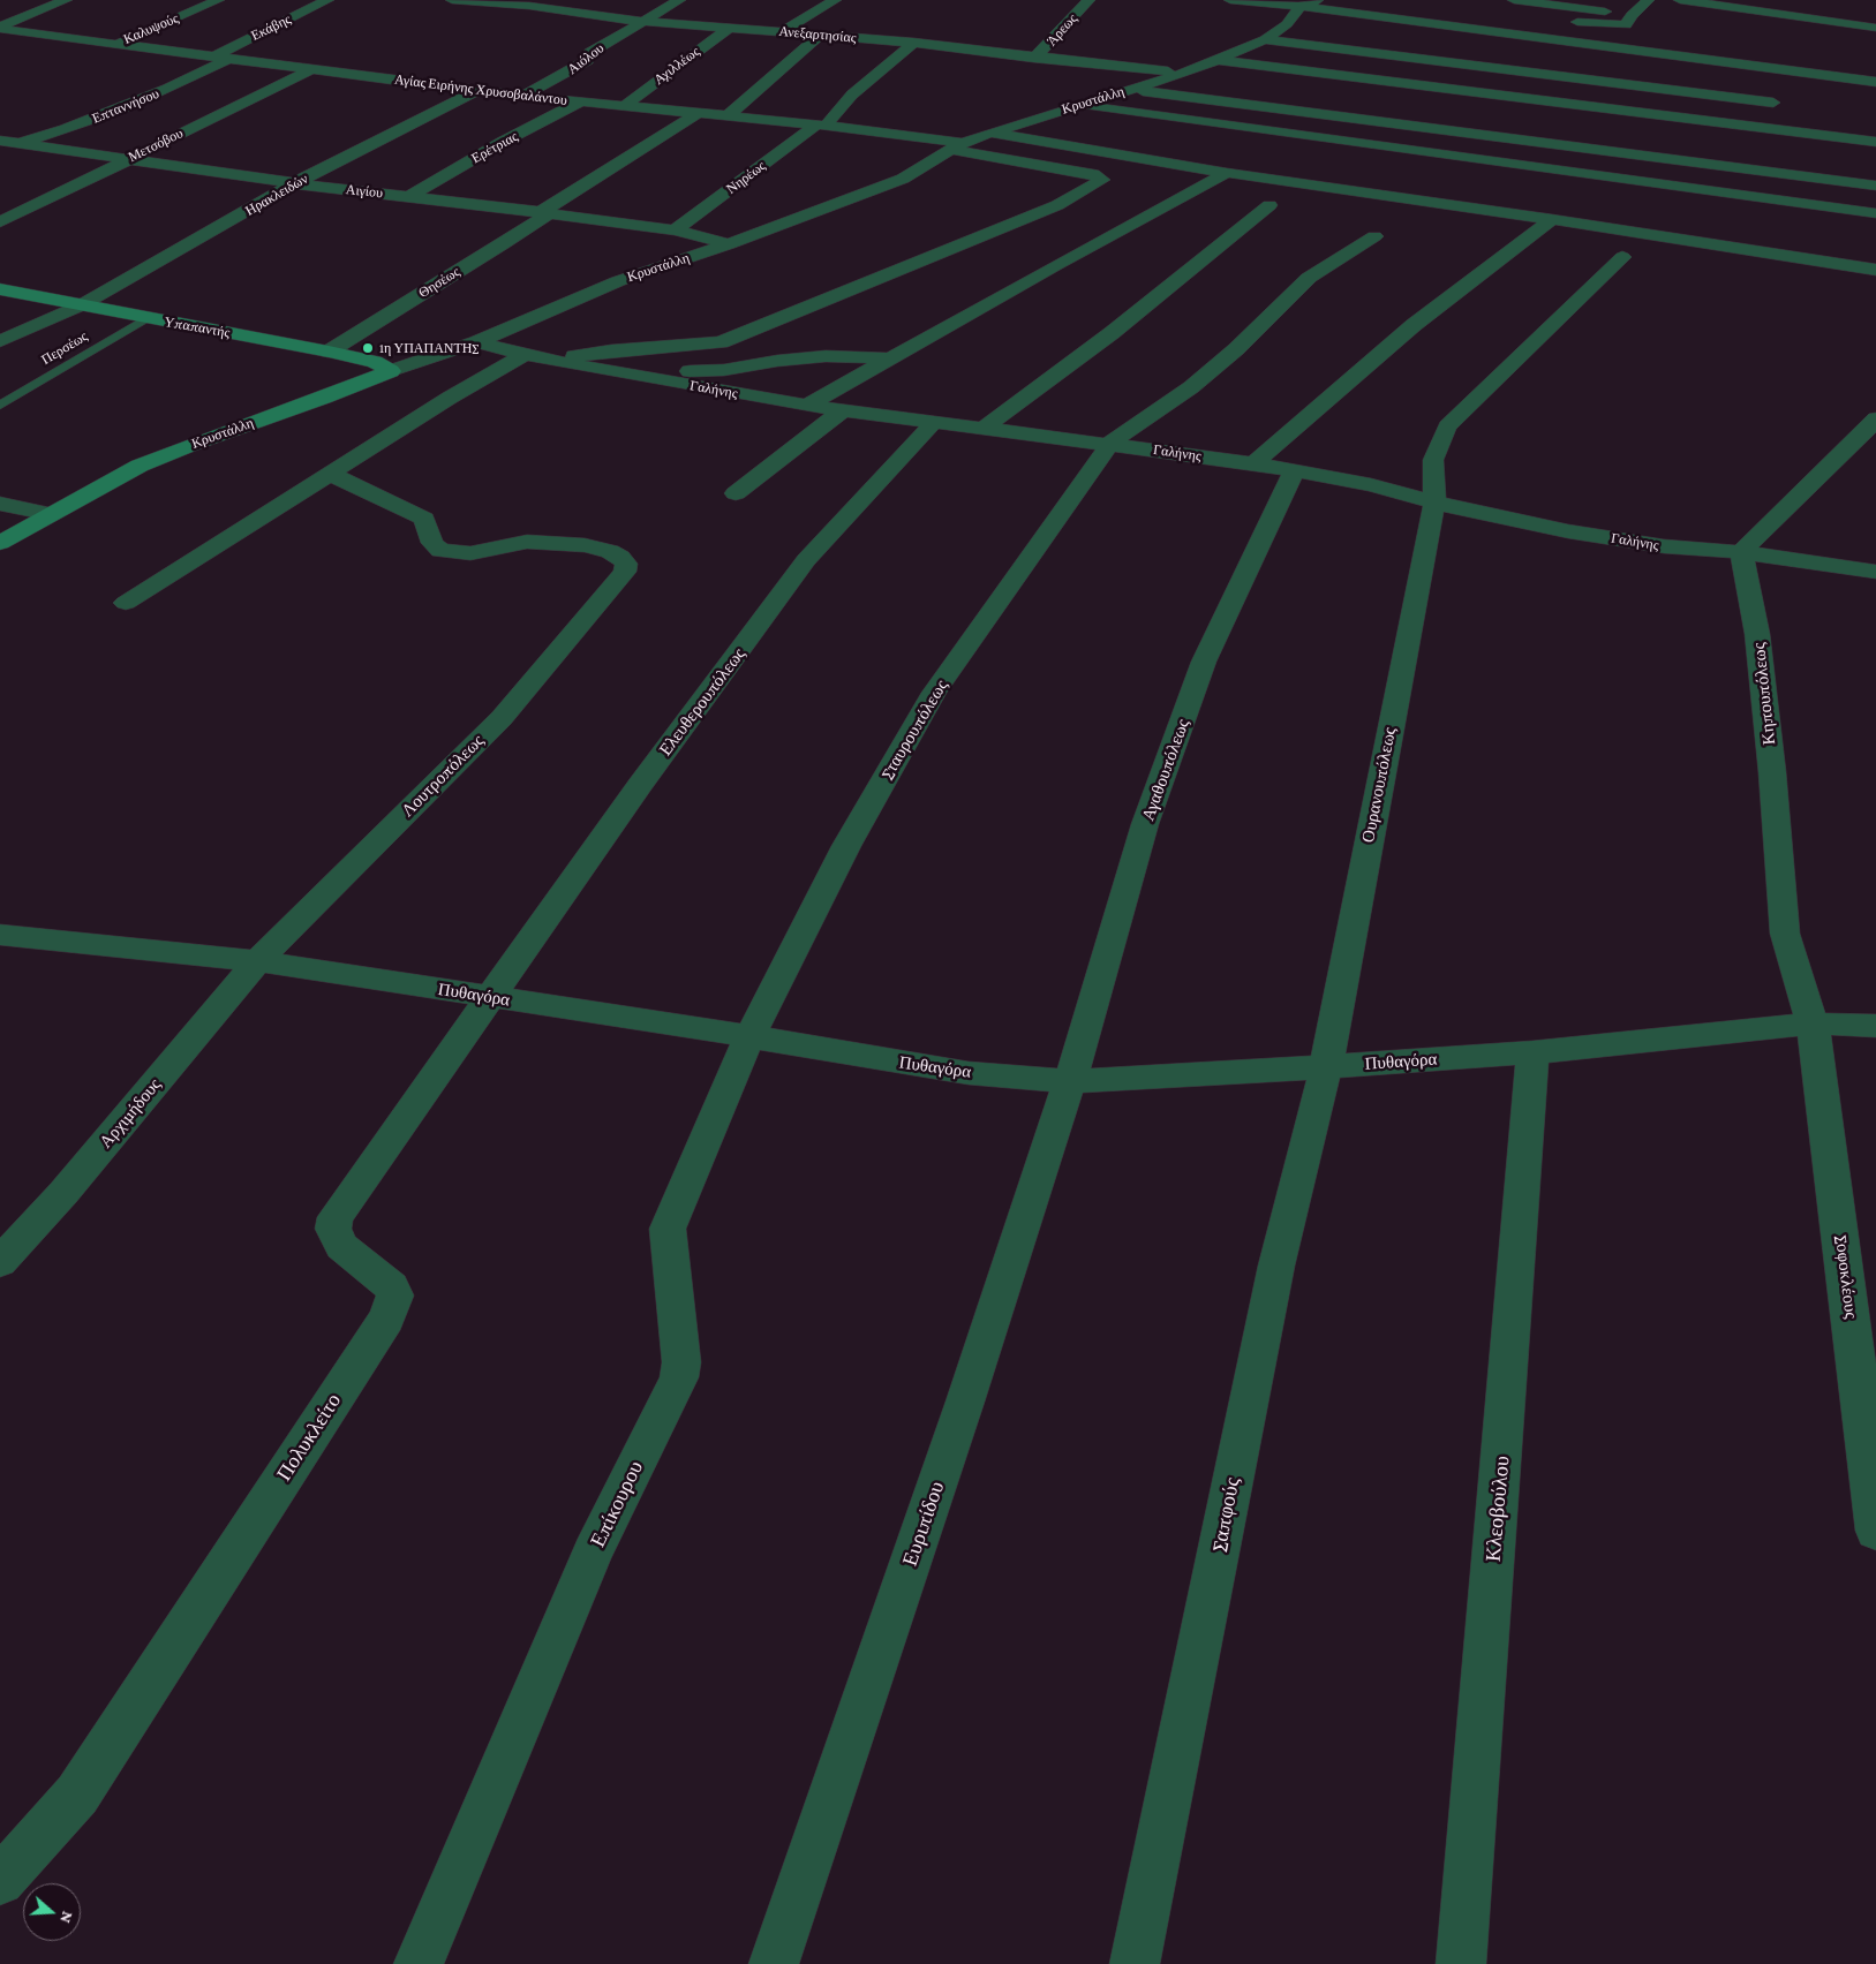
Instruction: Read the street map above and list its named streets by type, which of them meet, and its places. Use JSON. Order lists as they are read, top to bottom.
{
  "streets": {
    "street": [
      "Εκάβης",
      "Καλυψούς",
      "Άρεως",
      "Ανεξαρτησίας",
      "Αιόλου",
      "Αχιλλέως",
      "Αγίας Ειρήνης Χρυσοβαλάντου",
      "Κρυστάλλη",
      "Επταννήσου",
      "Μετσόβου",
      "Ερέτριας",
      "Νηρέως",
      "Αιγίου",
      "Ηρακλειδών",
      "Θησέως",
      "Υπαπαντής",
      "Γαλήνης",
      "Κηπουπόλεως",
      "Ελευθερουπόλεως",
      "Σταυρουπόλεως",
      "Αγαθουπόλεως",
      "Λουτροπόλεως",
      "Ουρανουπόλεως",
      "Πυθαγόρα",
      "Αρχιμήδους",
      "Σοφοκλέους",
      "Πολυκλείτο",
      "Επίκουρου",
      "Κλεοβούλου",
      "Σαπφούς",
      "Ευριπίδου"
    ],
    "lane": ["Περσέως"]
  },
  "crossings": [
    ["Εκάβης", "Αγίας Ειρήνης Χρυσοβαλάντου"],
    ["Εκάβης", "Επταννήσου"],
    ["Καλυψούς", "Αγίας Ειρήνης Χρυσοβαλάντου"],
    ["Άρεως", "Ανεξαρτησίας"],
    ["Ανεξαρτησίας", "Αιόλου"],
    ["Ανεξαρτησίας", "Αχιλλέως"],
    ["Ανεξαρτησίας", "Κρυστάλλη"],
    ["Ανεξαρτησίας", "Νηρέως"],
    ["Αιόλου", "Αγίας Ειρήνης Χρυσοβαλάντου"],
    ["Αχιλλέως", "Αγίας Ειρήνης Χρυσοβαλάντου"],
    ["Αγίας Ειρήνης Χρυσοβαλάντου", "Κρυστάλλη"],
    ["Αγίας Ειρήνης Χρυσοβαλάντου", "Επταννήσου"],
    ["Αγίας Ειρήνης Χρυσοβαλάντου", "Μετσόβου"],
    ["Αγίας Ειρήνης Χρυσοβαλάντου", "Ερέτριας"],
    ["Αγίας Ειρήνης Χρυσοβαλάντου", "Νηρέως"],
    ["Αγίας Ειρήνης Χρυσοβαλάντου", "Ηρακλειδών"],
    ["Αγίας Ειρήνης Χρυσοβαλάντου", "Θησέως"],
    ["Αγίας Ειρήνης Χρυσοβαλάντου", "Γαλήνης"],
    ["Κρυστάλλη", "Αιγίου"],
    ["Κρυστάλλη", "Υπαπαντής"],
    ["Κρυστάλλη", "Γαλήνης"],
    ["Επταννήσου", "Αιγίου"],
    ["Μετσόβου", "Αιγίου"],
    ["Ερέτριας", "Αιγίου"],
    ["Νηρέως", "Αιγίου"],
    ["Αιγίου", "Ηρακλειδών"],
    ["Αιγίου", "Θησέως"],
    ["Ηρακλειδών", "Υπαπαντής"],
    ["Θησέως", "Υπαπαντής"],
    ["Υπαπαντής", "Περσέως"],
    ["Γαλήνης", "Κηπουπόλεως"],
    ["Γαλήνης", "Ελευθερουπόλεως"],
    ["Γαλήνης", "Σταυρουπόλεως"],
    ["Γαλήνης", "Αγαθουπόλεως"],
    ["Γαλήνης", "Ουρανουπόλεως"],
    ["Κηπουπόλεως", "Πυθαγόρα"],
    ["Κηπουπόλεως", "Σοφοκλέους"],
    ["Ελευθερουπόλεως", "Πυθαγόρα"],
    ["Ελευθερουπόλεως", "Πολυκλείτο"],
    ["Σταυρουπόλεως", "Πυθαγόρα"],
    ["Σταυρουπόλεως", "Επίκουρου"],
    ["Αγαθουπόλεως", "Πυθαγόρα"],
    ["Αγαθουπόλεως", "Ευριπίδου"],
    ["Λουτροπόλεως", "Πυθαγόρα"],
    ["Λουτροπόλεως", "Αρχιμήδους"],
    ["Ουρανουπόλεως", "Πυθαγόρα"],
    ["Ουρανουπόλεως", "Σαπφούς"],
    ["Πυθαγόρα", "Αρχιμήδους"],
    ["Πυθαγόρα", "Σοφοκλέους"],
    ["Πυθαγόρα", "Πολυκλείτο"],
    ["Πυθαγόρα", "Επίκουρου"],
    ["Πυθαγόρα", "Κλεοβούλου"],
    ["Πυθαγόρα", "Σαπφούς"],
    ["Πυθαγόρα", "Ευριπίδου"]
  ],
  "places": ["1η ΥΠΑΠΑΝΤΗΣ"],
  "north": "right"
}
